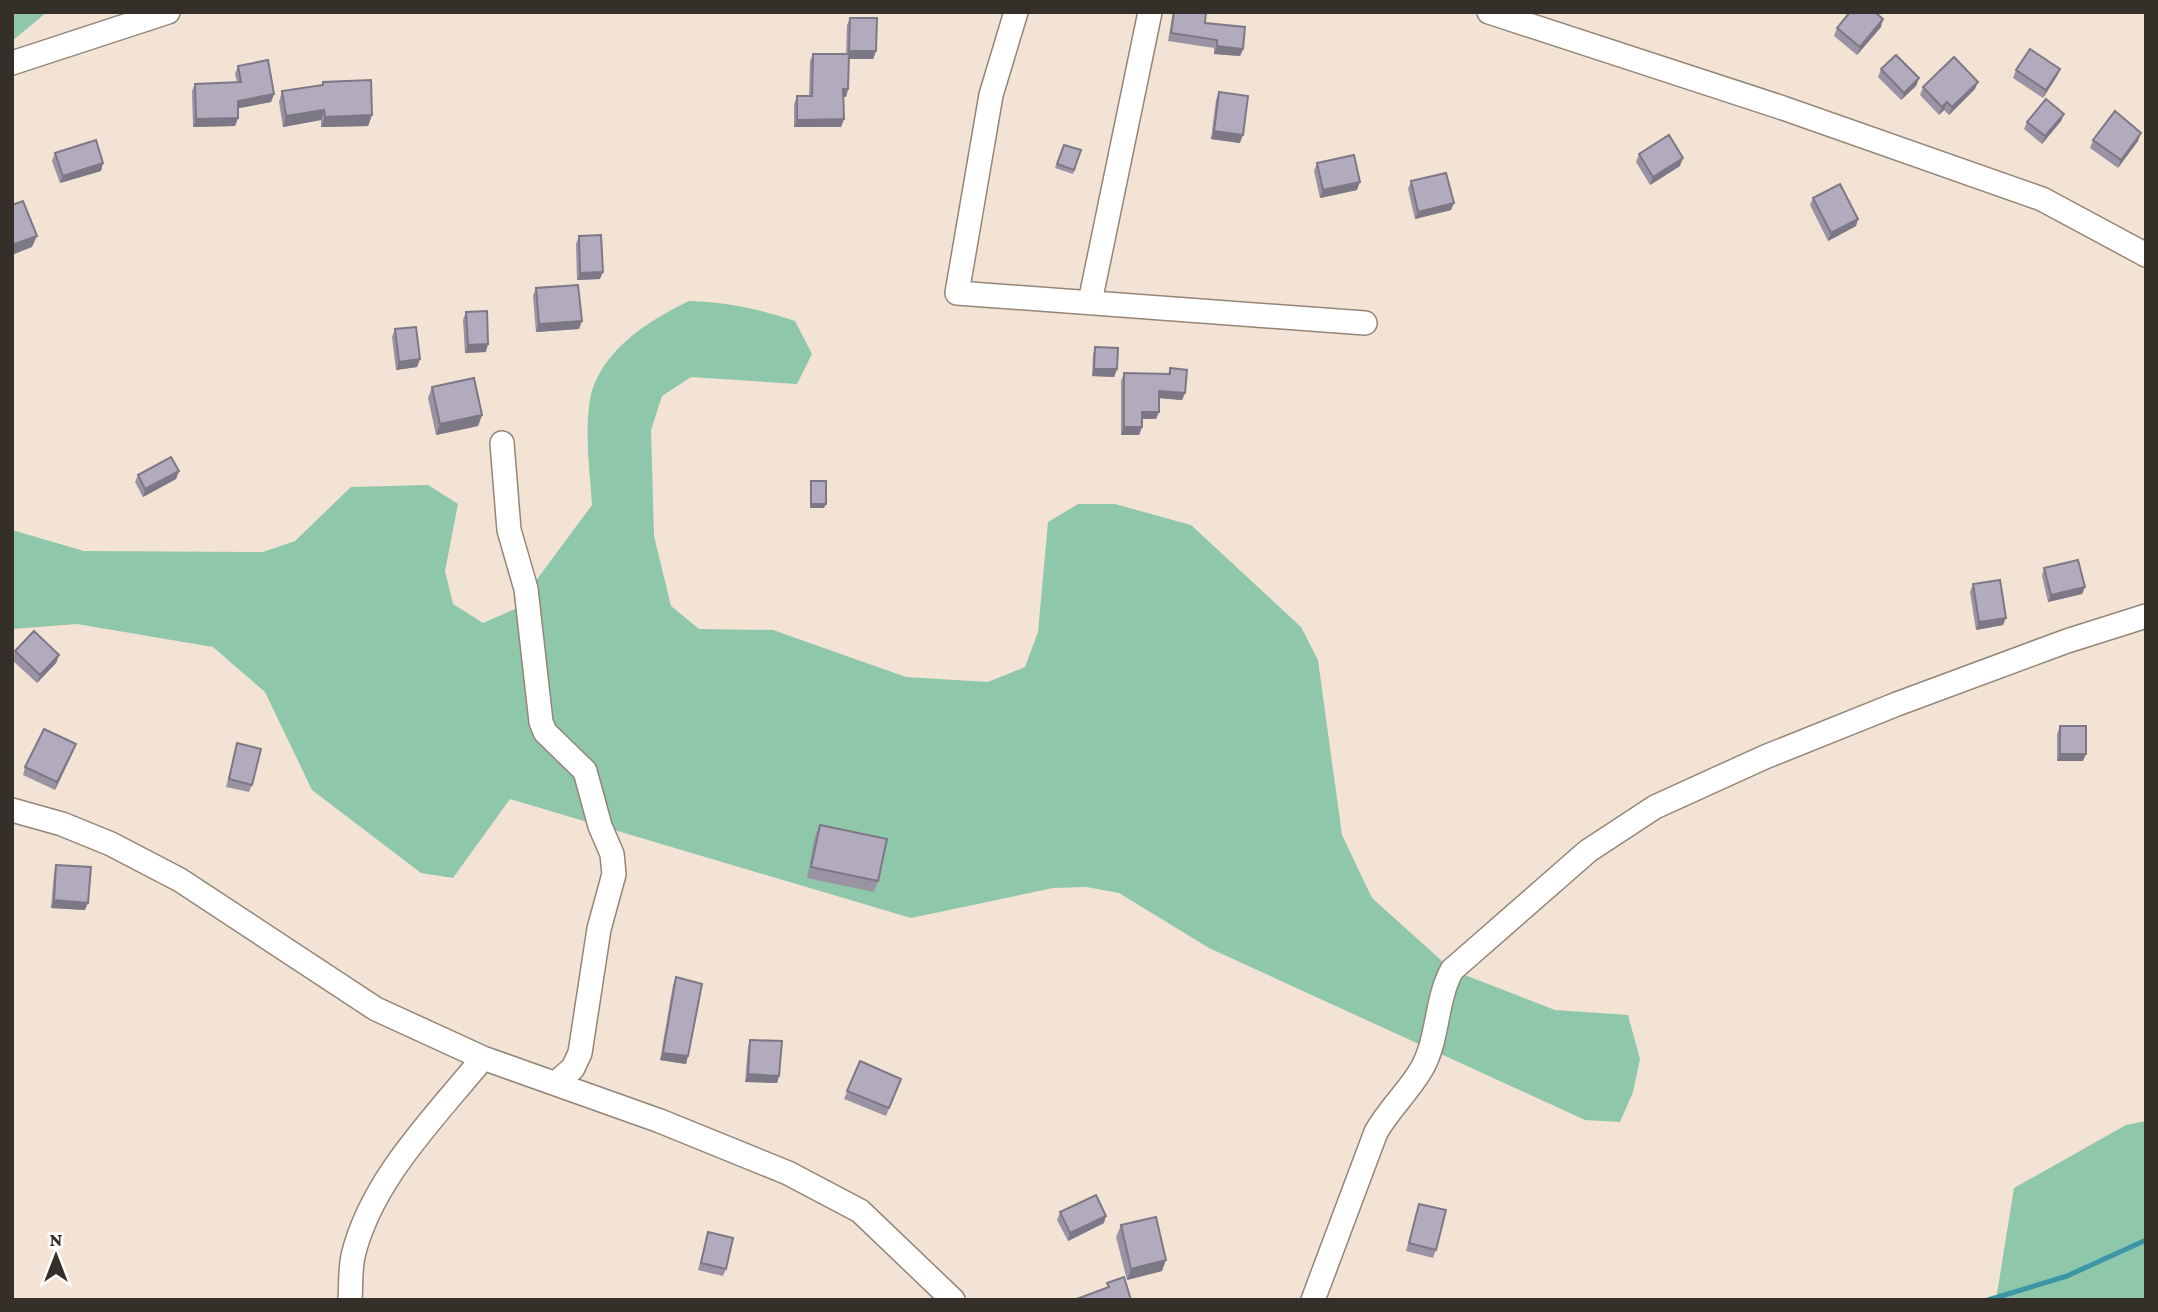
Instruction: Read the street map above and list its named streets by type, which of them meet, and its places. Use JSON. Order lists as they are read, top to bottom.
{
  "north": "top"
}
